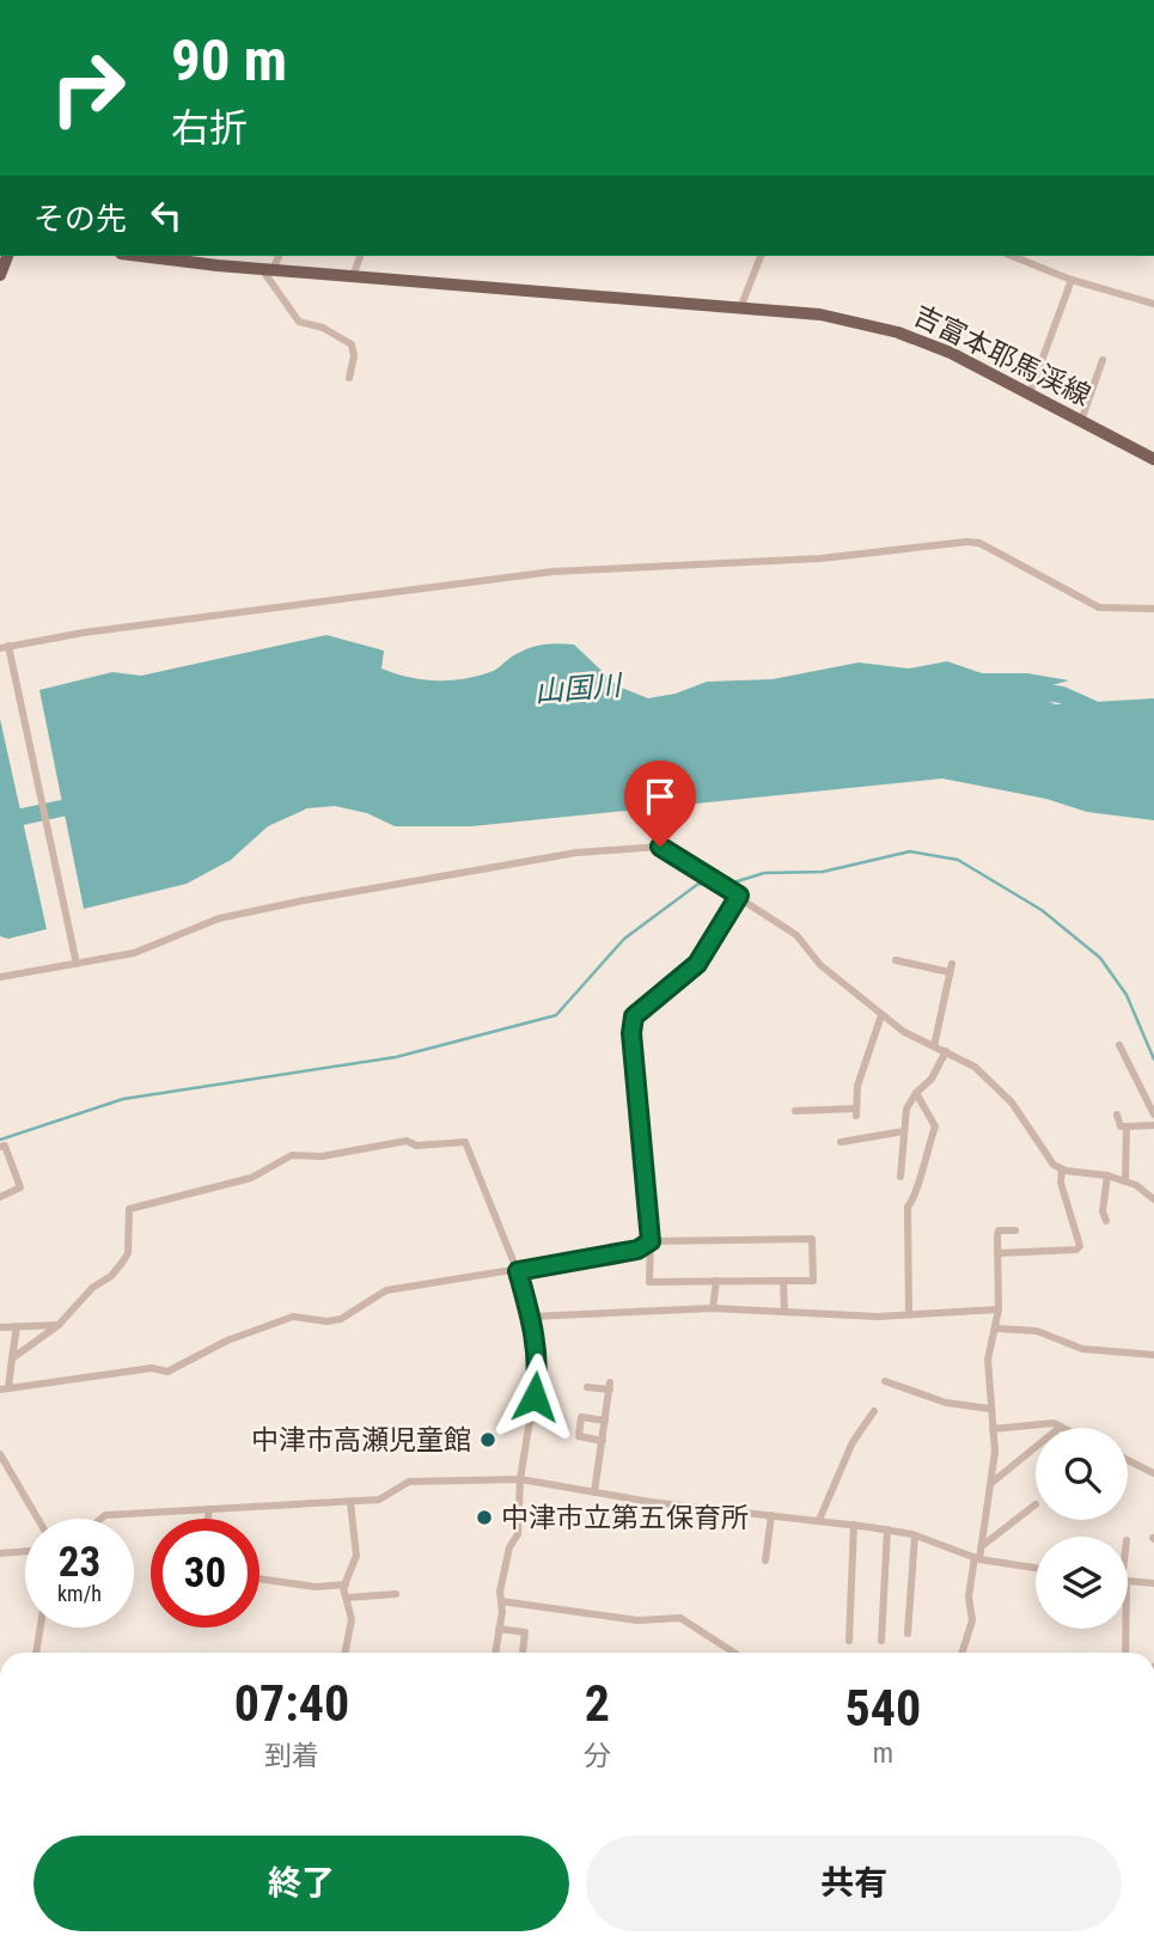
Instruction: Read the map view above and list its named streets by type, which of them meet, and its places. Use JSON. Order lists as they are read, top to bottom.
{
  "streets": {
    "main road": ["吉富本耶馬渓線"]
  },
  "water": ["山国川"],
  "places": ["中津市高瀬児童館", "中津市立第五保育所"],
  "page": {
    "turn": ["90 m", "右折"],
    "then": "その先",
    "speed": "23 km/h",
    "limit": "30",
    "eta": [
      "07:40",
      "到着",
      "2",
      "分",
      "540",
      "m"
    ],
    "buttons": ["終了", "共有"]
  }
}
